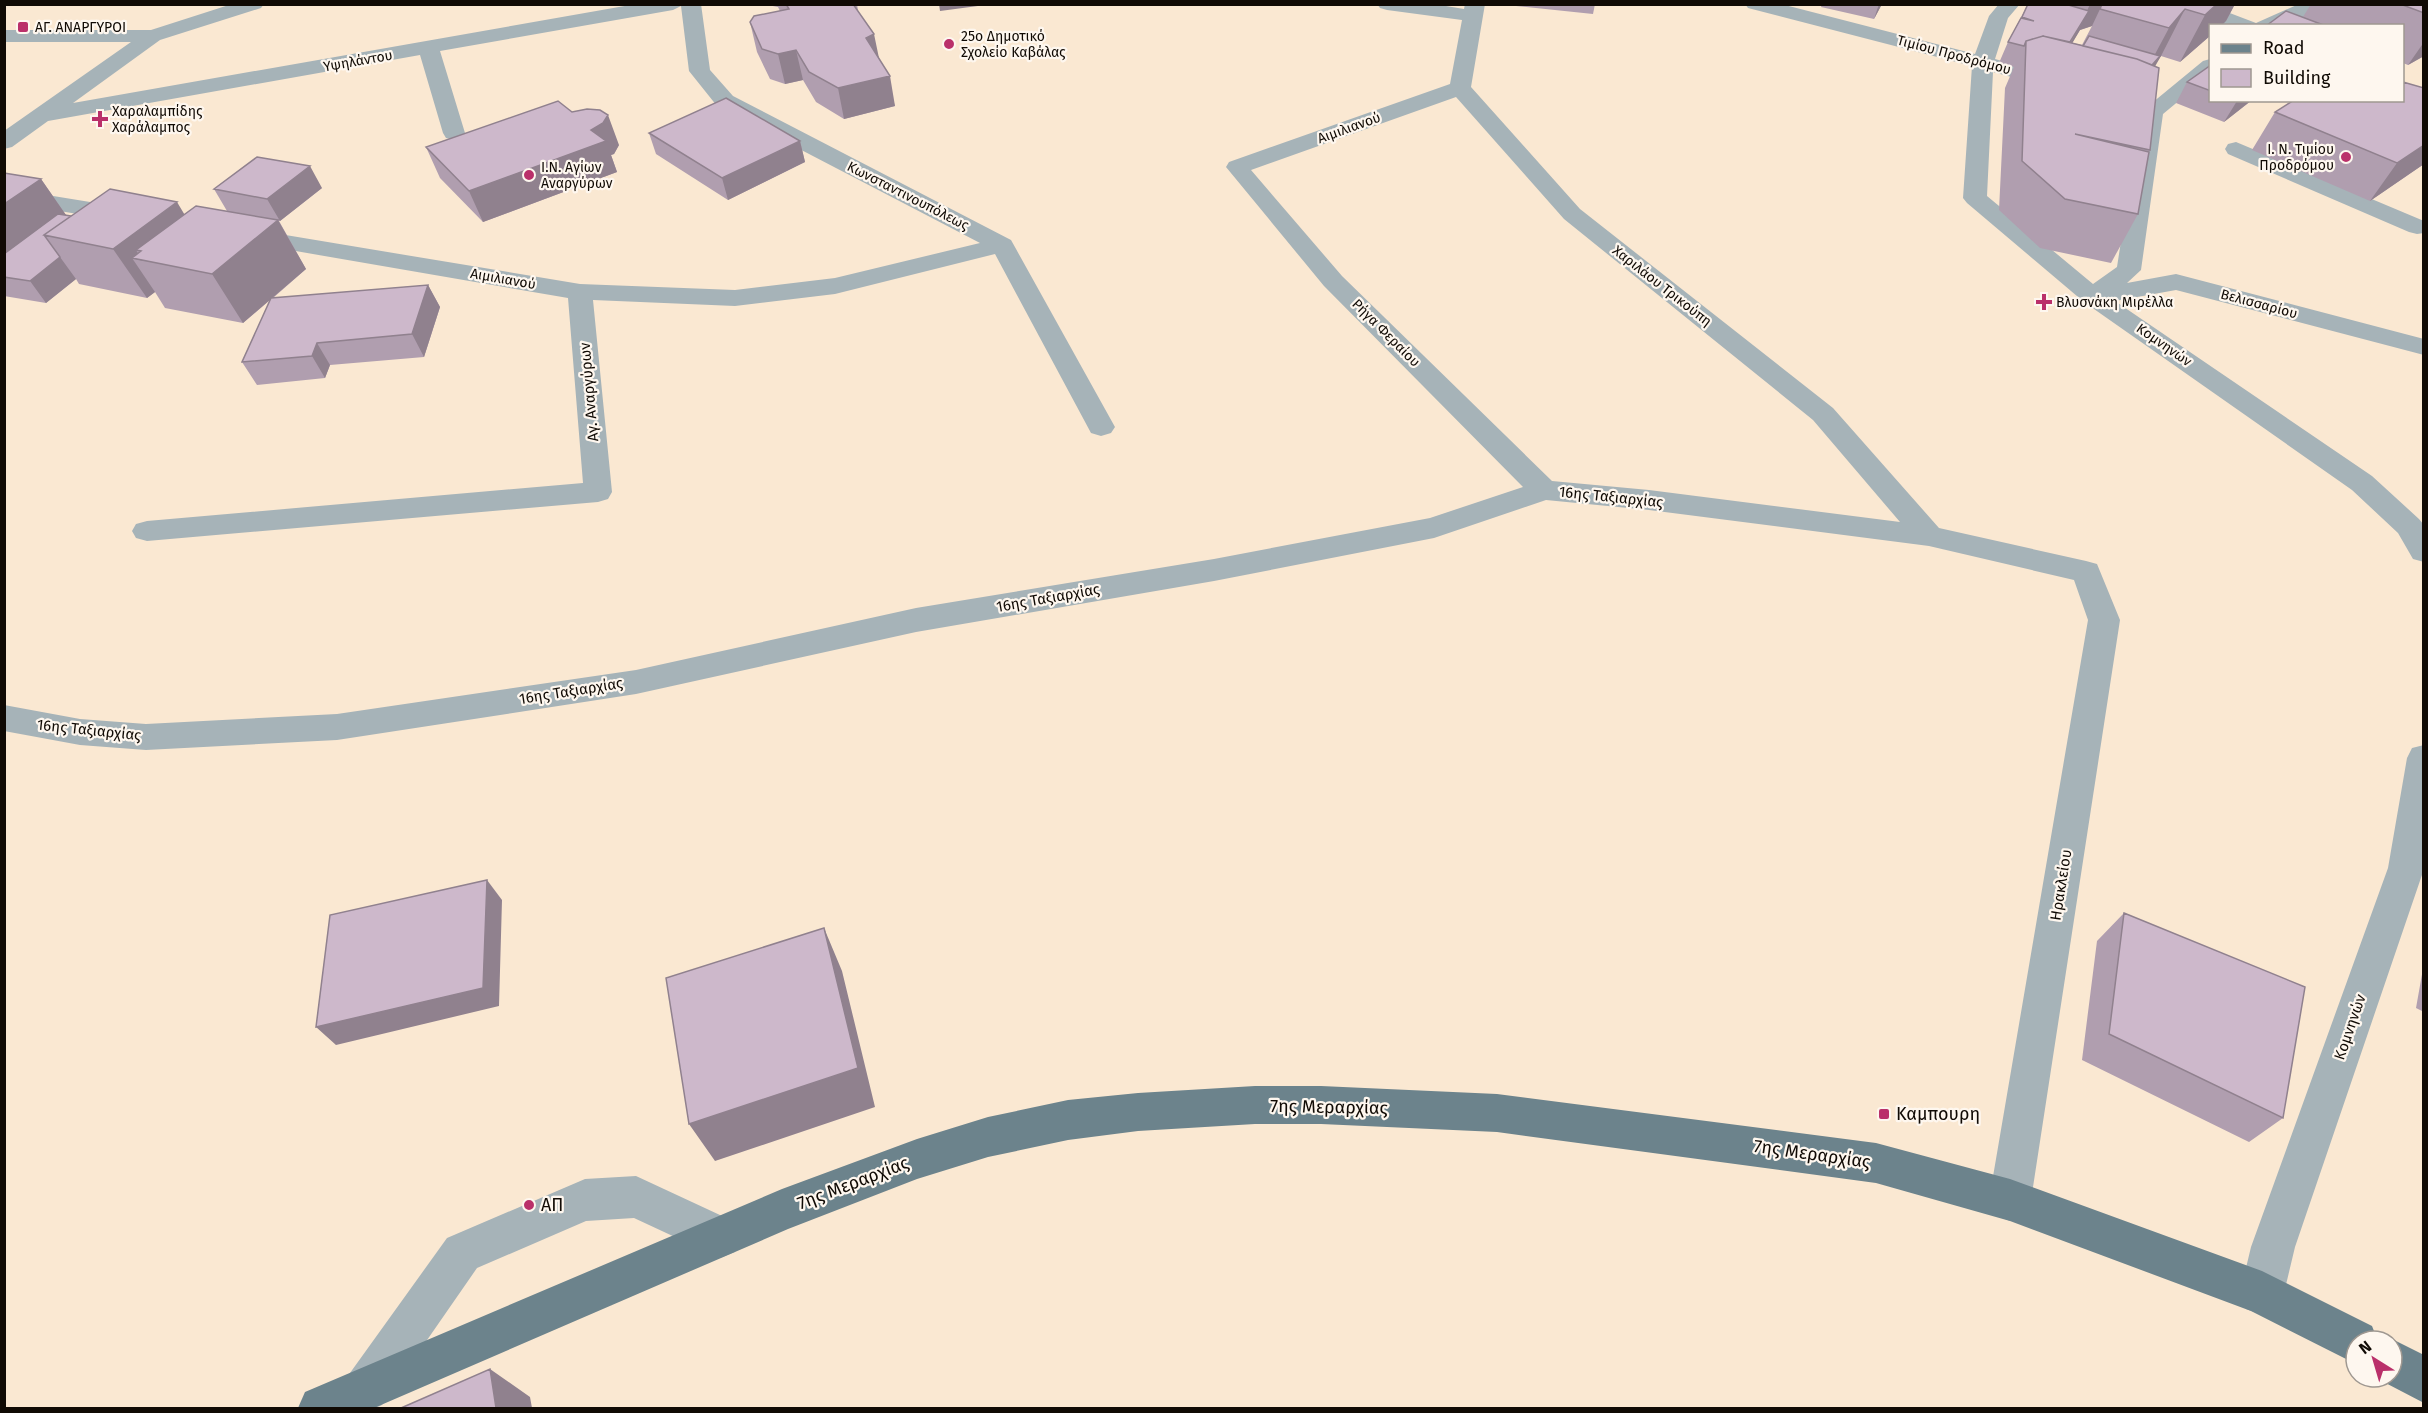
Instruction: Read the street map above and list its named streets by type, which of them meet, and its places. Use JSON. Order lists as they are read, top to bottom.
{
  "streets": {
    "main road": ["7ης Μεραρχίας"],
    "street": [
      "Τιμίου Προδρόμου",
      "Υψηλάντου",
      "Αιμιλιανού",
      "Κωνσταντινουπόλεως",
      "Χαριλάου Τρικούπη",
      "Βελισσαρίου",
      "Ρήγα Φεραίου",
      "Κομνηνών",
      "Αγ. Αναργύρων",
      "16ης Ταξιαρχίας",
      "Ηρακλείου"
    ]
  },
  "crossings": [
    ["Τιμίου Προδρόμου", "Κομνηνών"],
    ["Αιμιλιανού", "Κωνσταντινουπόλεως"],
    ["Αιμιλιανού", "Χαριλάου Τρικούπη"],
    ["Αιμιλιανού", "Ρήγα Φεραίου"],
    ["Αιμιλιανού", "Αγ. Αναργύρων"],
    ["Χαριλάου Τρικούπη", "16ης Ταξιαρχίας"],
    ["Βελισσαρίου", "Κομνηνών"],
    ["Ρήγα Φεραίου", "16ης Ταξιαρχίας"],
    ["Κομνηνών", "7ης Μεραρχίας"],
    ["16ης Ταξιαρχίας", "Ηρακλείου"],
    ["Ηρακλείου", "7ης Μεραρχίας"]
  ],
  "places": {
    "transit": ["ΑΓ. ΑΝΑΡΓΥΡΟΙ", "Καμπουρη"],
    "other": [
      "25ο Δημοτικό Σχολείο Καβάλας",
      "Ι. Ν. Τιμίου Προδρόμου",
      "Ι.Ν. Αγίων Αναργύρων",
      "ΑΠ"
    ],
    "health": ["Χαραλαμπίδης Χαράλαμπος", "Βλυσνάκη Μιρέλλα"]
  },
  "legend": ["Road", "Building"],
  "north": "top left"
}
